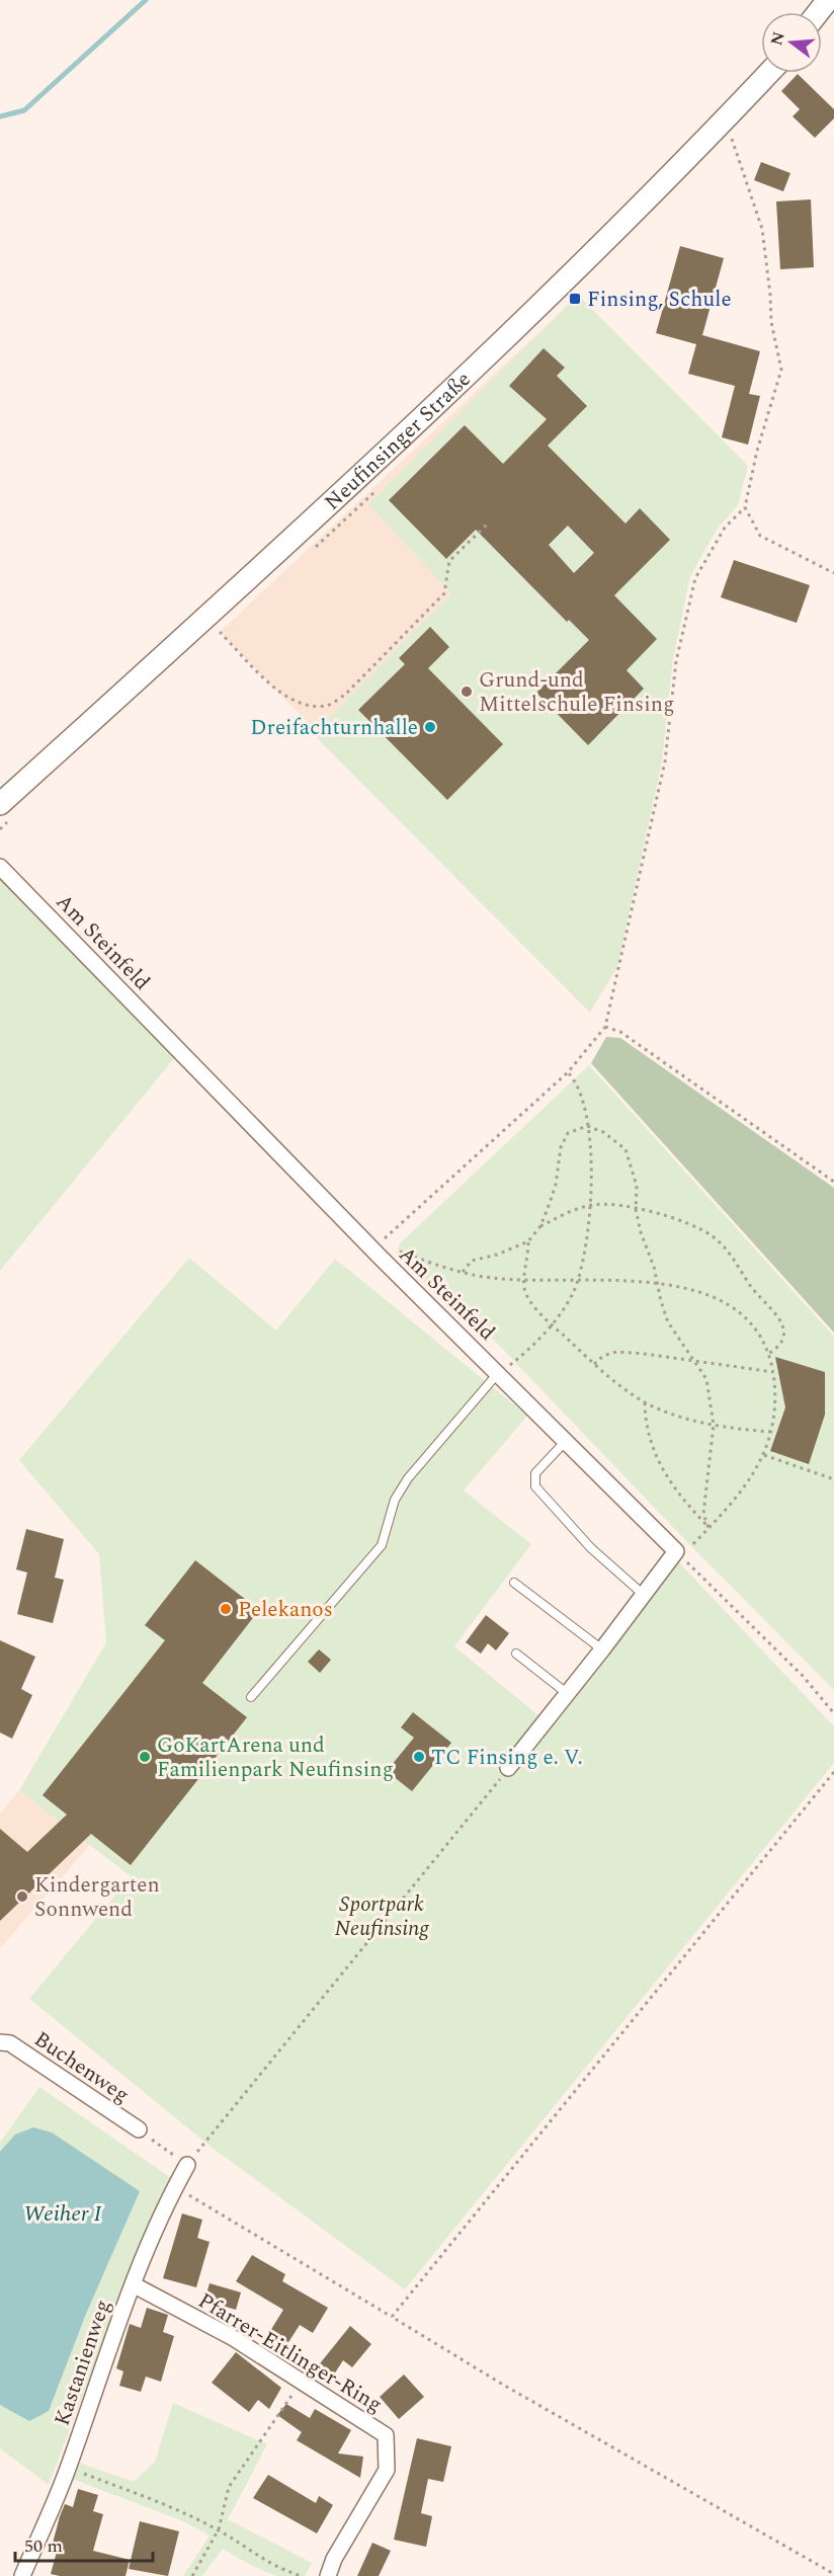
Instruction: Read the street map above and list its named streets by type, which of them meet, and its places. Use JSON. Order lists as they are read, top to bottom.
{
  "streets": {
    "street": [
      "Neufinsinger Straße",
      "Am Steinfeld",
      "Buchenweg",
      "Pfarrer-Eitlinger-Ring",
      "Kastanienweg"
    ]
  },
  "crossings": [
    ["Pfarrer-Eitlinger-Ring", "Kastanienweg"]
  ],
  "water": ["Weiher I"],
  "parks": ["Sportpark Neufinsing"],
  "places": {
    "transit": ["Finsing, Schule"],
    "other": [
      "Grund-und Mittelschule Finsing",
      "Dreifachturnhalle",
      "Pelekanos",
      "GoKartArena und Familienpark Neufinsing",
      "TC Finsing e. V.",
      "Kindergarten Sonnwend"
    ]
  },
  "scale_bar": "50 m",
  "north": "left"
}
